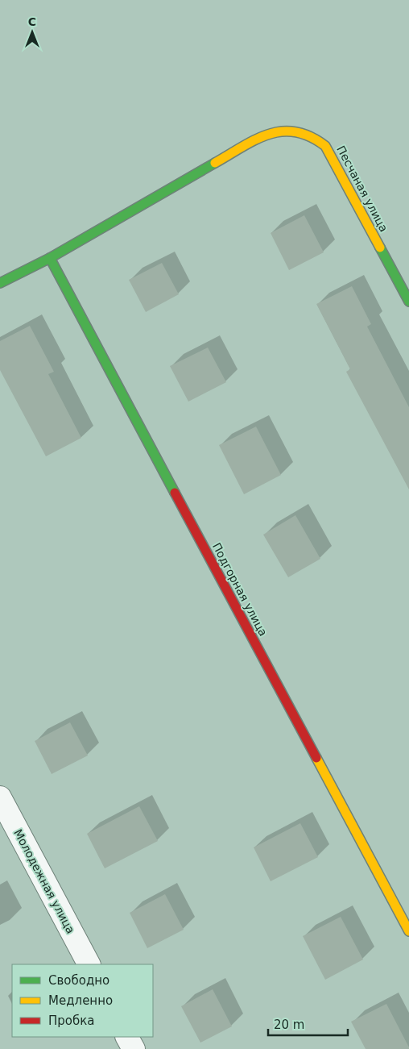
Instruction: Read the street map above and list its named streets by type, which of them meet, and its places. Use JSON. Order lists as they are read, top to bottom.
{
  "streets": {
    "street": ["Песчаная улица", "Подгорная улица", "Молодежная улица"]
  },
  "crossings": [
    ["Песчаная улица", "Подгорная улица"]
  ],
  "legend": ["Свободно", "Медленно", "Пробка"],
  "scale_bar": "20 m",
  "north": "top"
}
